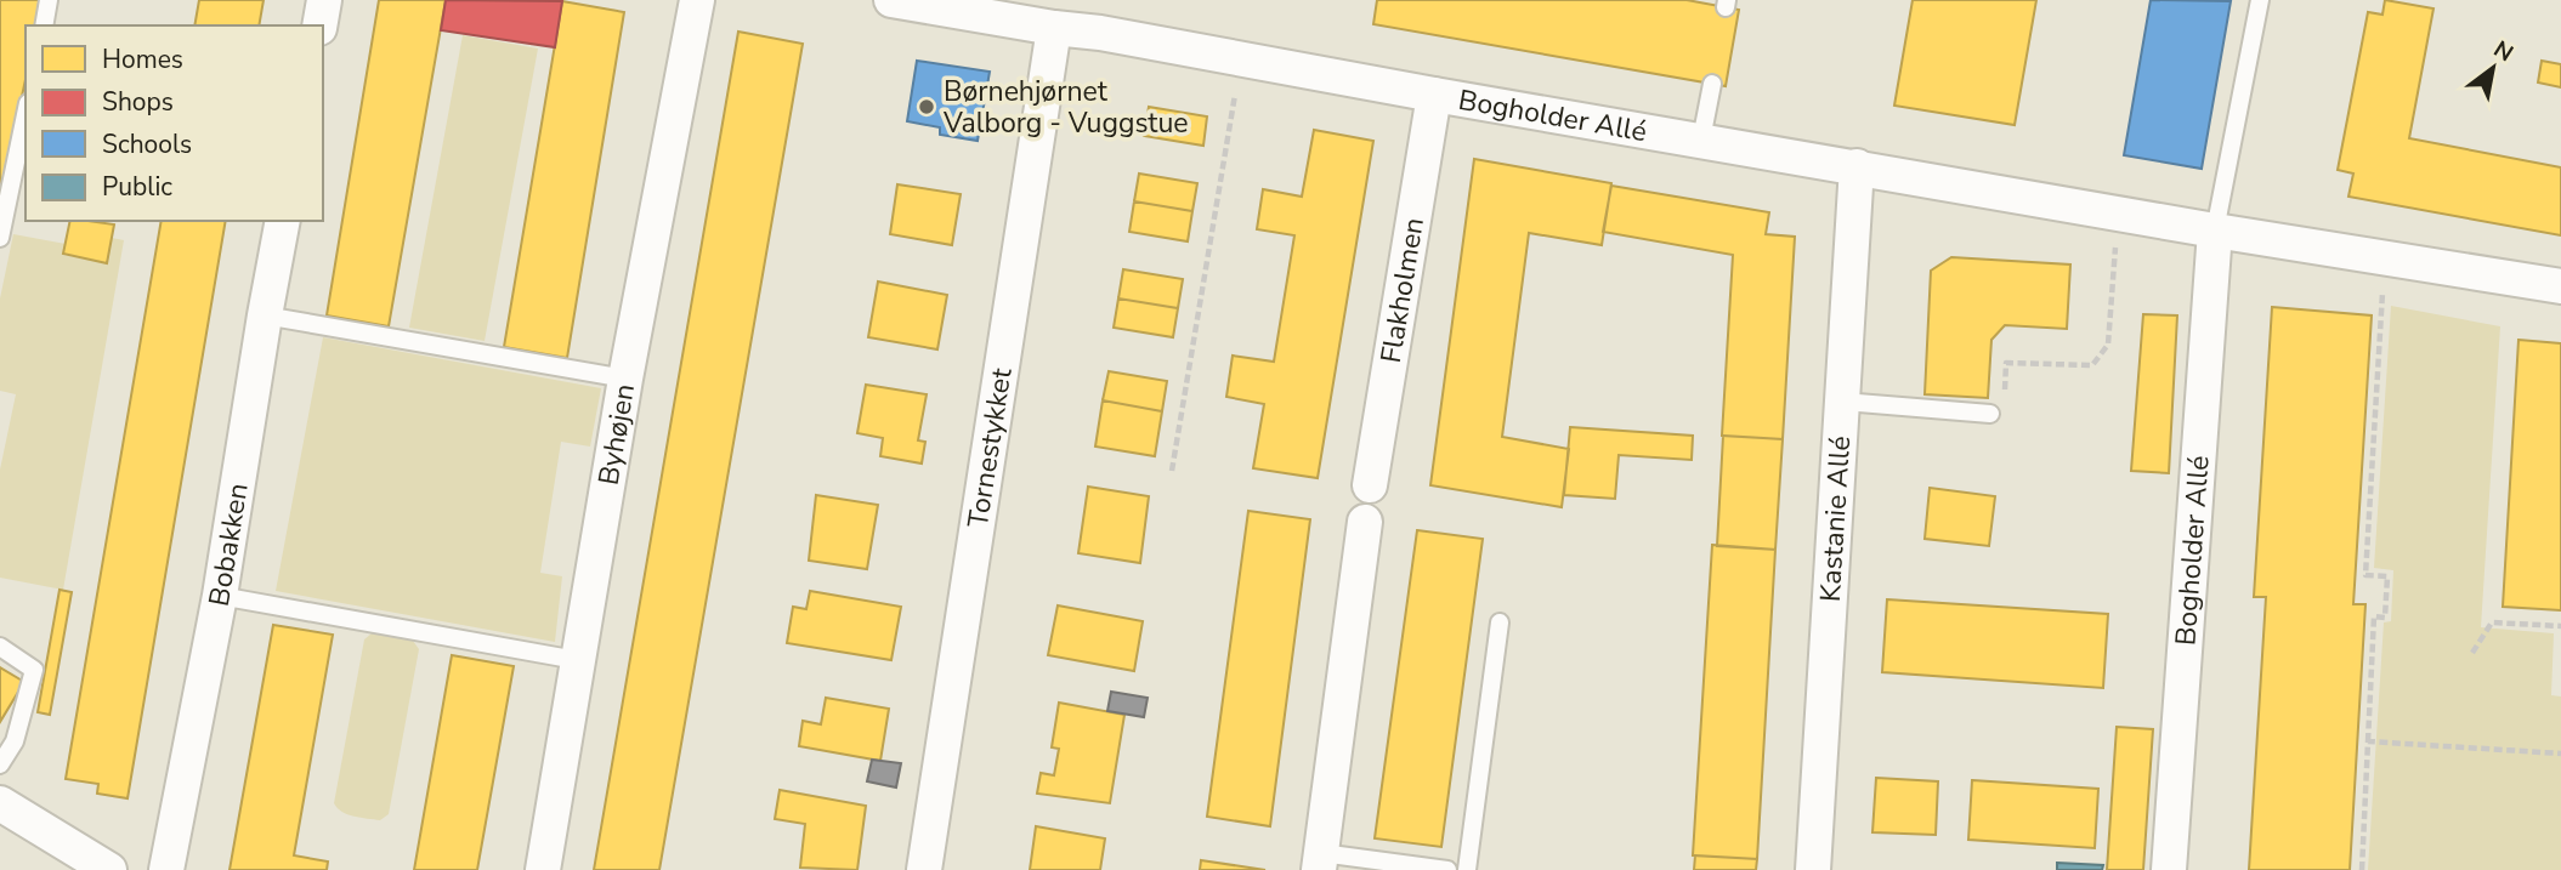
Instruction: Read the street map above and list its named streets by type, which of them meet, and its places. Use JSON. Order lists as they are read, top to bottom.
{
  "streets": {
    "street": [
      "Bogholder Allé",
      "Flakholmen",
      "Byhøjen",
      "Tornestykket",
      "Kastanie Allé",
      "Bobakken"
    ]
  },
  "crossings": [
    ["Bogholder Allé", "Flakholmen"],
    ["Bogholder Allé", "Tornestykket"],
    ["Bogholder Allé", "Kastanie Allé"]
  ],
  "places": ["Børnehjørnet Valborg - Vuggstue"],
  "legend": [
    "Homes",
    "Shops",
    "Schools",
    "Public"
  ],
  "north": "top right"
}
